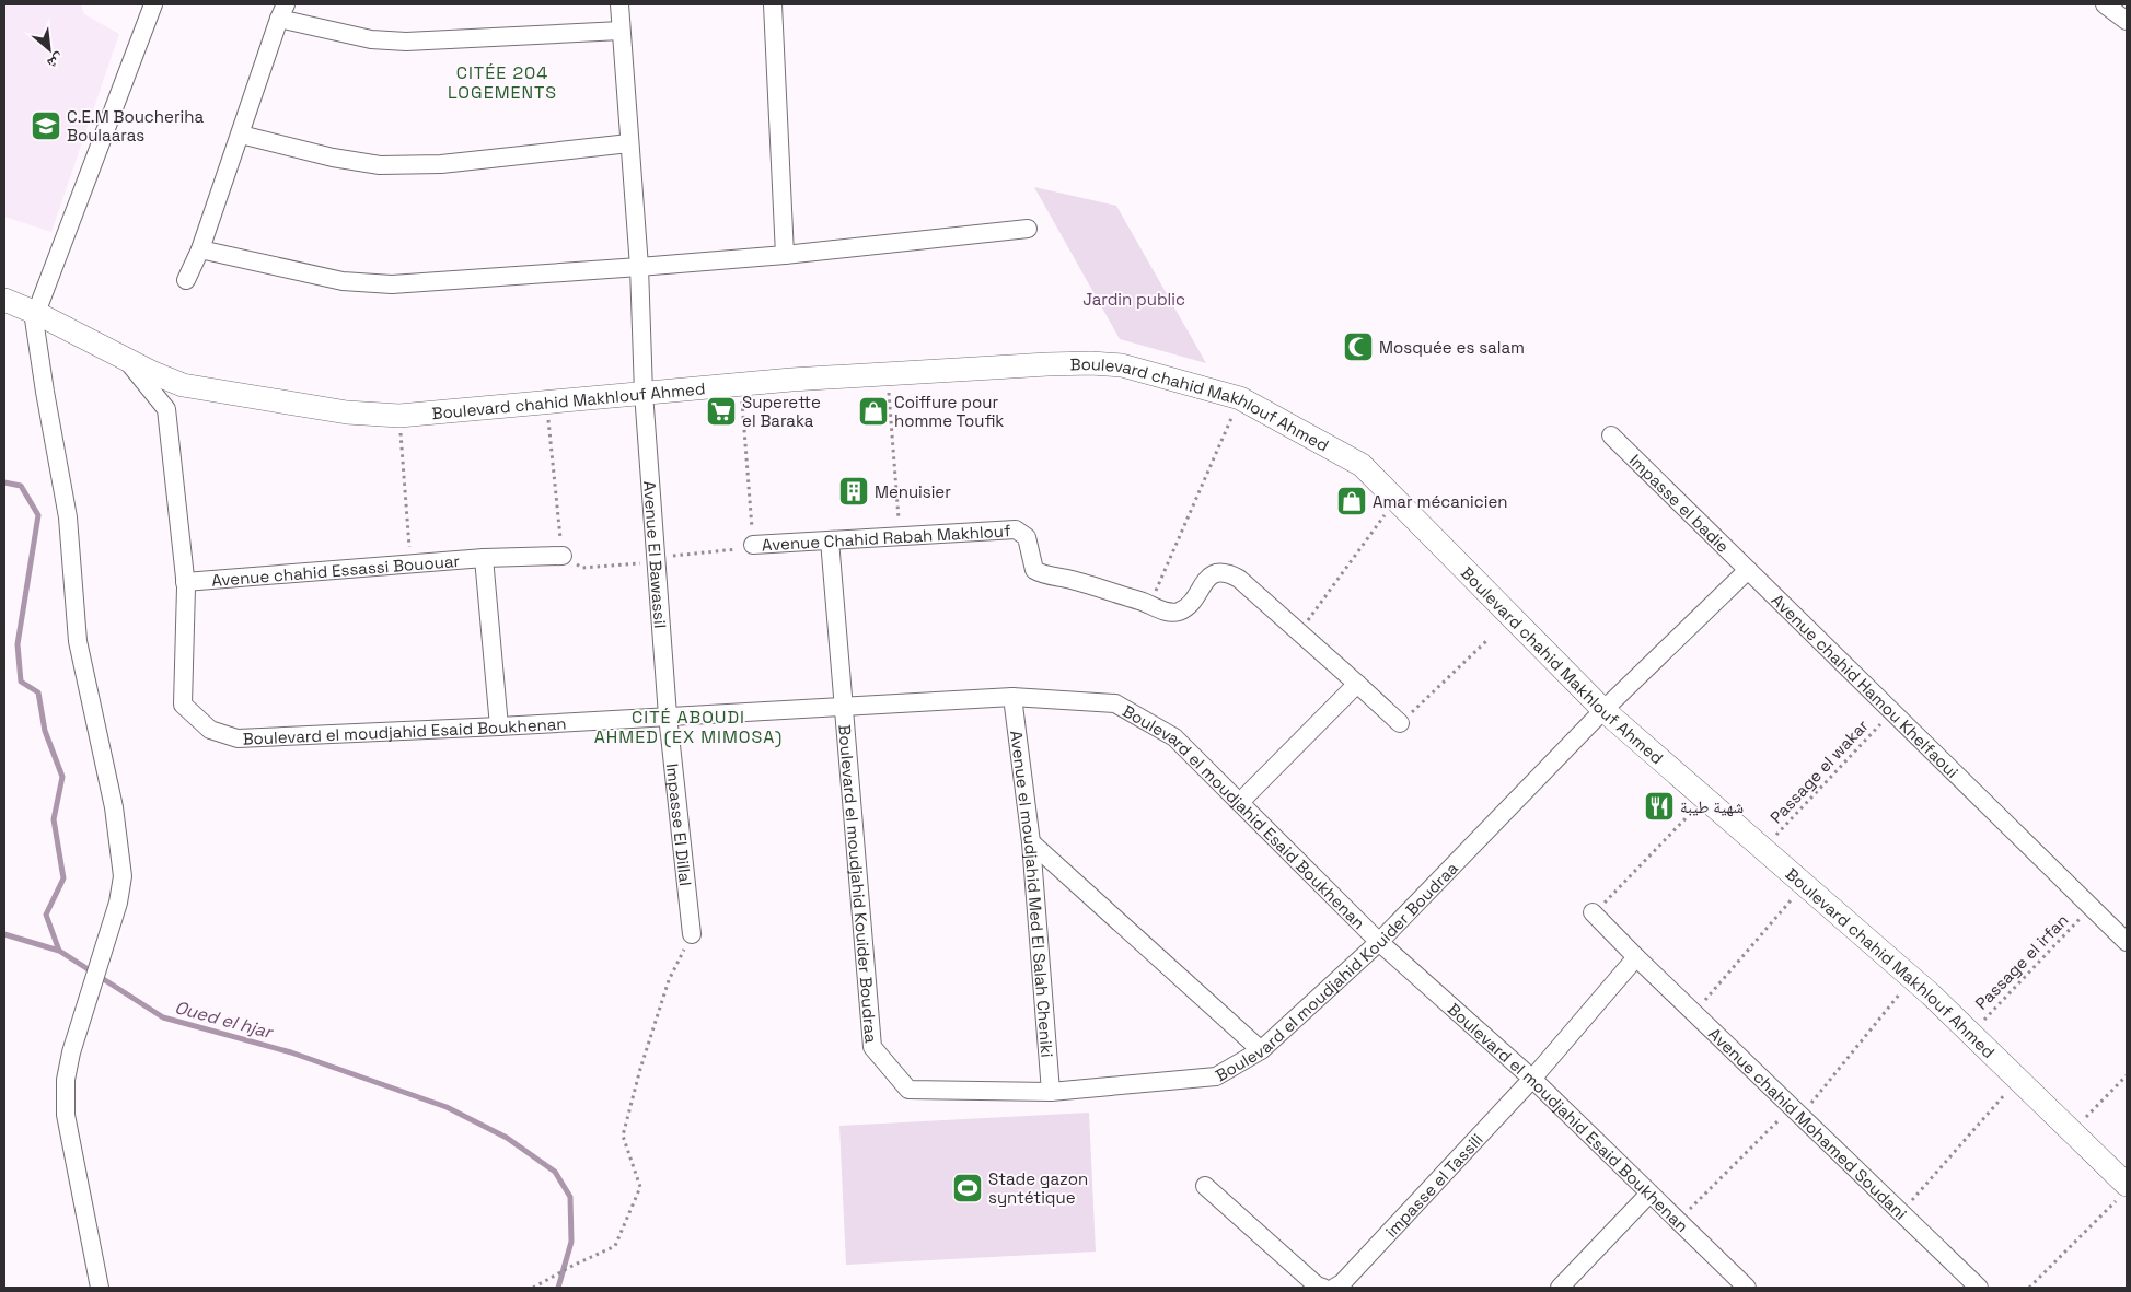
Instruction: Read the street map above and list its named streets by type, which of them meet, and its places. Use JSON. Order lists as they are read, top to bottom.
{
  "streets": {
    "main road": ["Boulevard chahid Makhlouf Ahmed"],
    "street": [
      "Impasse el badie",
      "Avenue Chahid Rabah Makhlouf",
      "Avenue El Bawassil",
      "Avenue chahid Essassi Bououar",
      "Avenue chahid Hamou Khelfaoui",
      "Boulevard el moudjahid Esaid Boukhenan",
      "Impasse El Dillal",
      "Boulevard el moudjahid Kouider Boudraa",
      "Avenue el moudjahid Med El Salah Cheniki",
      "Avenue chahid Mohamed Soudani",
      "impasse el Tassili"
    ],
    "path": ["Passage el wakar", "Passage el irfan"]
  },
  "crossings": [
    ["Boulevard chahid Makhlouf Ahmed", "Avenue El Bawassil"],
    ["Boulevard chahid Makhlouf Ahmed", "Boulevard el moudjahid Esaid Boukhenan"],
    ["Boulevard chahid Makhlouf Ahmed", "Passage el wakar"],
    ["Boulevard chahid Makhlouf Ahmed", "Boulevard el moudjahid Kouider Boudraa"],
    ["Boulevard chahid Makhlouf Ahmed", "Passage el irfan"],
    ["Impasse el badie", "Avenue chahid Hamou Khelfaoui"],
    ["Avenue Chahid Rabah Makhlouf", "Boulevard el moudjahid Kouider Boudraa"],
    ["Avenue El Bawassil", "Boulevard el moudjahid Esaid Boukhenan"],
    ["Avenue El Bawassil", "Impasse El Dillal"],
    ["Avenue chahid Essassi Bououar", "Boulevard el moudjahid Esaid Boukhenan"],
    ["Avenue chahid Hamou Khelfaoui", "Passage el wakar"],
    ["Avenue chahid Hamou Khelfaoui", "Passage el irfan"],
    ["Boulevard el moudjahid Esaid Boukhenan", "Impasse El Dillal"],
    ["Boulevard el moudjahid Esaid Boukhenan", "Boulevard el moudjahid Kouider Boudraa"],
    ["Boulevard el moudjahid Esaid Boukhenan", "Avenue el moudjahid Med El Salah Cheniki"],
    ["Boulevard el moudjahid Esaid Boukhenan", "impasse el Tassili"],
    ["Boulevard el moudjahid Kouider Boudraa", "Avenue el moudjahid Med El Salah Cheniki"]
  ],
  "districts": ["CITÉE 204 LOGEMENTS", "CITÉ ABOUDI AHMED (EX MIMOSA)"],
  "water": ["Oued el hjar"],
  "parks": ["Jardin public"],
  "places": {
    "school or university": ["C.E.M Boucheriha Boulaaras"],
    "mosque": ["Mosquée es salam"],
    "supermarket": ["Superette el Baraka"],
    "shop": ["Coiffure pour homme Toufik", "Amar mécanicien"],
    "building": ["Menuisier"],
    "restaurant": ["شهية طيبة"],
    "sports": ["Stade gazon syntétique"]
  },
  "north": "bottom right"
}
